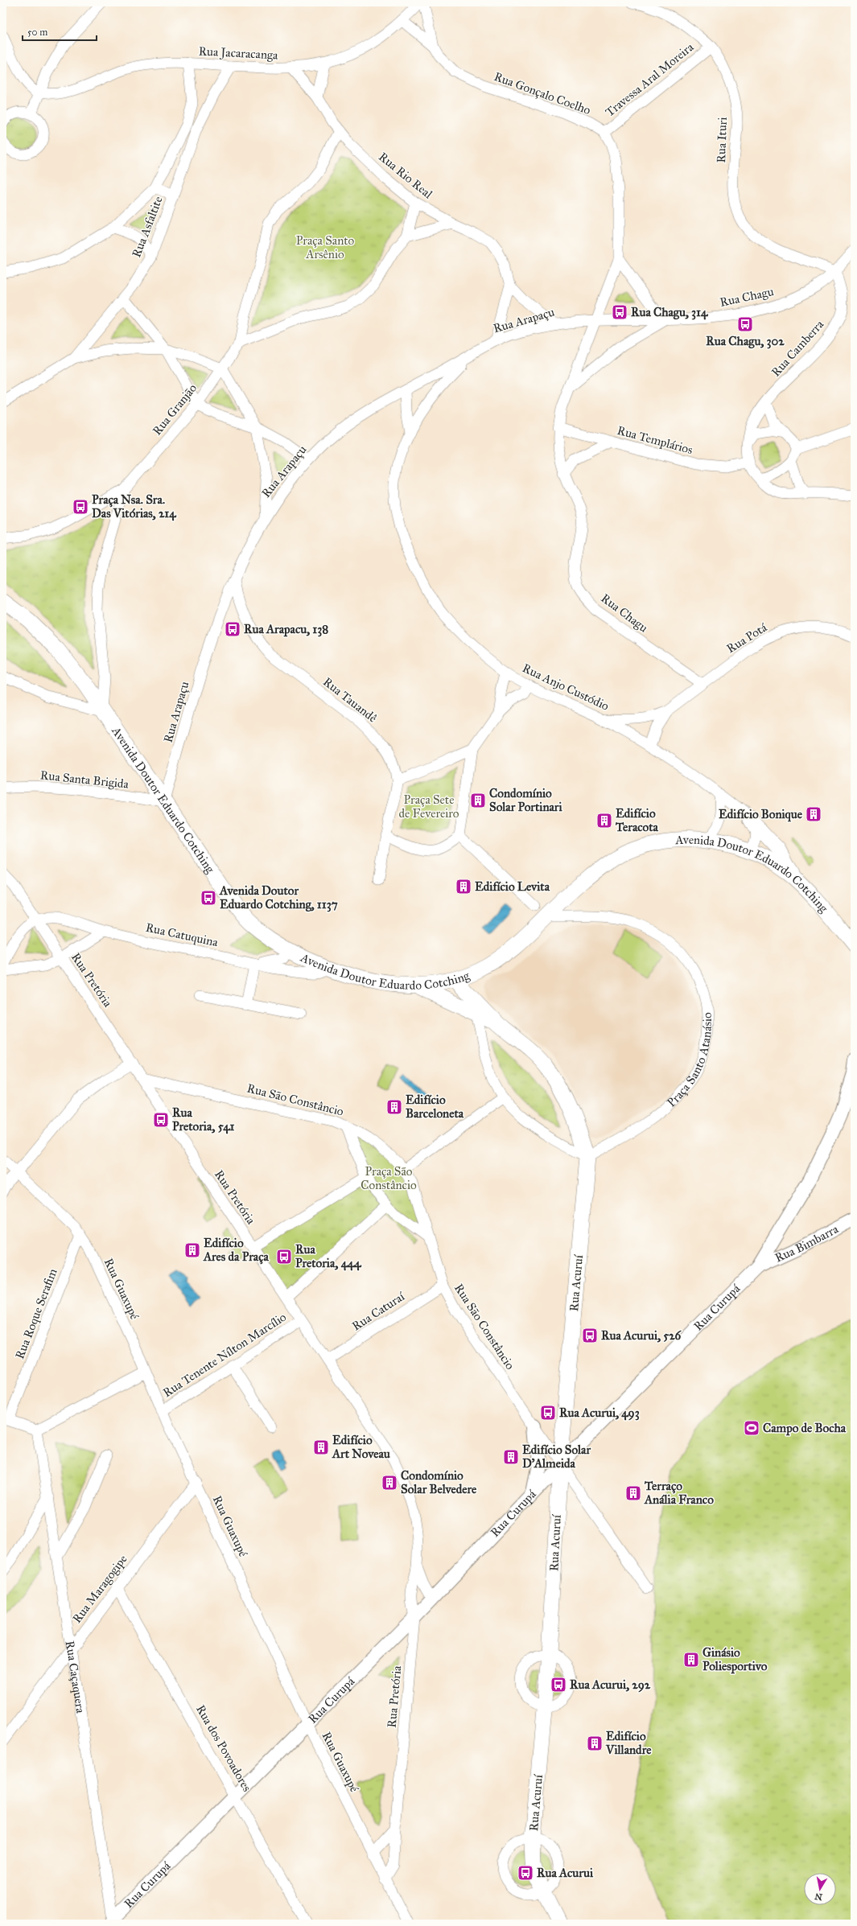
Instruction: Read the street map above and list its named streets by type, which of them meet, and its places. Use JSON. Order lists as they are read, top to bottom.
{
  "streets": {
    "main road": ["Avenida Doutor Eduardo Cotching", "Rua Acuruí"],
    "street": [
      "Rua Jacaracanga",
      "Travessa Aral Moreira",
      "Rua Gonçalo Coelho",
      "Rua Ituri",
      "Rua Rio Real",
      "Rua Asfaltite",
      "Rua Chagu",
      "Rua Arapaçu",
      "Rua Camberra",
      "Rua Granjão",
      "Rua Templários",
      "Rua Potá",
      "Rua Anjo Custódio",
      "Rua Tauandê",
      "Rua Santa Brigida",
      "Rua Catuquina",
      "Rua Pretória",
      "Praça Santo Atanásio",
      "Rua São Constâncio",
      "Rua Bimbarra",
      "Rua Guaxupé",
      "Rua Curupá",
      "Rua Caturaí",
      "Rua Roque Serafim",
      "Rua Tenente Nílton Marcílio",
      "Rua Maragogipe",
      "Rua Caçaquera",
      "Rua dos Povoadores"
    ]
  },
  "crossings": [
    ["Rua Jacaracanga", "Rua Gonçalo Coelho"],
    ["Rua Jacaracanga", "Rua Rio Real"],
    ["Rua Jacaracanga", "Rua Asfaltite"],
    ["Travessa Aral Moreira", "Rua Gonçalo Coelho"],
    ["Travessa Aral Moreira", "Rua Ituri"],
    ["Rua Gonçalo Coelho", "Rua Chagu"],
    ["Rua Gonçalo Coelho", "Rua Arapaçu"],
    ["Rua Ituri", "Rua Chagu"],
    ["Rua Ituri", "Rua Camberra"],
    ["Rua Rio Real", "Rua Arapaçu"],
    ["Rua Chagu", "Rua Arapaçu"],
    ["Rua Chagu", "Rua Camberra"],
    ["Rua Chagu", "Rua Templários"],
    ["Rua Chagu", "Rua Potá"],
    ["Rua Arapaçu", "Rua Anjo Custódio"],
    ["Rua Arapaçu", "Rua Tauandê"],
    ["Rua Arapaçu", "Rua Santa Brigida"],
    ["Rua Arapaçu", "Avenida Doutor Eduardo Cotching"],
    ["Rua Camberra", "Rua Templários"],
    ["Rua Potá", "Rua Anjo Custódio"],
    ["Rua Anjo Custódio", "Avenida Doutor Eduardo Cotching"],
    ["Rua Santa Brigida", "Avenida Doutor Eduardo Cotching"],
    ["Avenida Doutor Eduardo Cotching", "Rua Catuquina"],
    ["Avenida Doutor Eduardo Cotching", "Praça Santo Atanásio"],
    ["Rua Catuquina", "Rua Pretória"],
    ["Rua Pretória", "Rua São Constâncio"],
    ["Rua Pretória", "Rua Guaxupé"],
    ["Rua Pretória", "Rua Curupá"],
    ["Rua Pretória", "Rua Caturaí"],
    ["Rua Pretória", "Rua Tenente Nílton Marcílio"],
    ["Praça Santo Atanásio", "Rua Acuruí"],
    ["Rua São Constâncio", "Rua Acuruí"],
    ["Rua São Constâncio", "Rua Curupá"],
    ["Rua São Constâncio", "Rua Caturaí"],
    ["Rua Bimbarra", "Rua Curupá"],
    ["Rua Acuruí", "Rua Curupá"],
    ["Rua Guaxupé", "Rua Curupá"],
    ["Rua Guaxupé", "Rua Roque Serafim"],
    ["Rua Guaxupé", "Rua Tenente Nílton Marcílio"],
    ["Rua Guaxupé", "Rua Maragogipe"],
    ["Rua Curupá", "Rua Caçaquera"],
    ["Rua Curupá", "Rua dos Povoadores"],
    ["Rua Maragogipe", "Rua Caçaquera"],
    ["Rua Maragogipe", "Rua dos Povoadores"]
  ],
  "parks": ["Praça Santo Arsênio", "Praça Sete de Fevereiro", "Praça São Constâncio"],
  "places": {
    "bus stop": [
      "Rua Chagu, 314",
      "Rua Chagu, 302",
      "Praça Nsa. Sra. Das Vitórias, 214",
      "Rua Arapacu, 138",
      "Avenida Doutor Eduardo Cotching, 1137",
      "Rua Pretoria, 541",
      "Rua Pretoria, 444",
      "Rua Acurui, 526",
      "Rua Acurui, 493",
      "Rua Acurui, 292",
      "Rua Acurui"
    ],
    "building": [
      "Condomínio Solar Portinari",
      "Edifício Bonique",
      "Edifício Teracota",
      "Edifício Levita",
      "Edifício Barceloneta",
      "Edifício Ares da Praça",
      "Edifício Art Noveau",
      "Edifício Solar D'Almeida",
      "Condomínio Solar Belvedere",
      "Terraço Anália Franco",
      "Ginásio Poliesportivo",
      "Edifício Villandre"
    ],
    "sports": ["Campo de Bocha"]
  },
  "scale_bar": "50 m",
  "north": "bottom"
}
